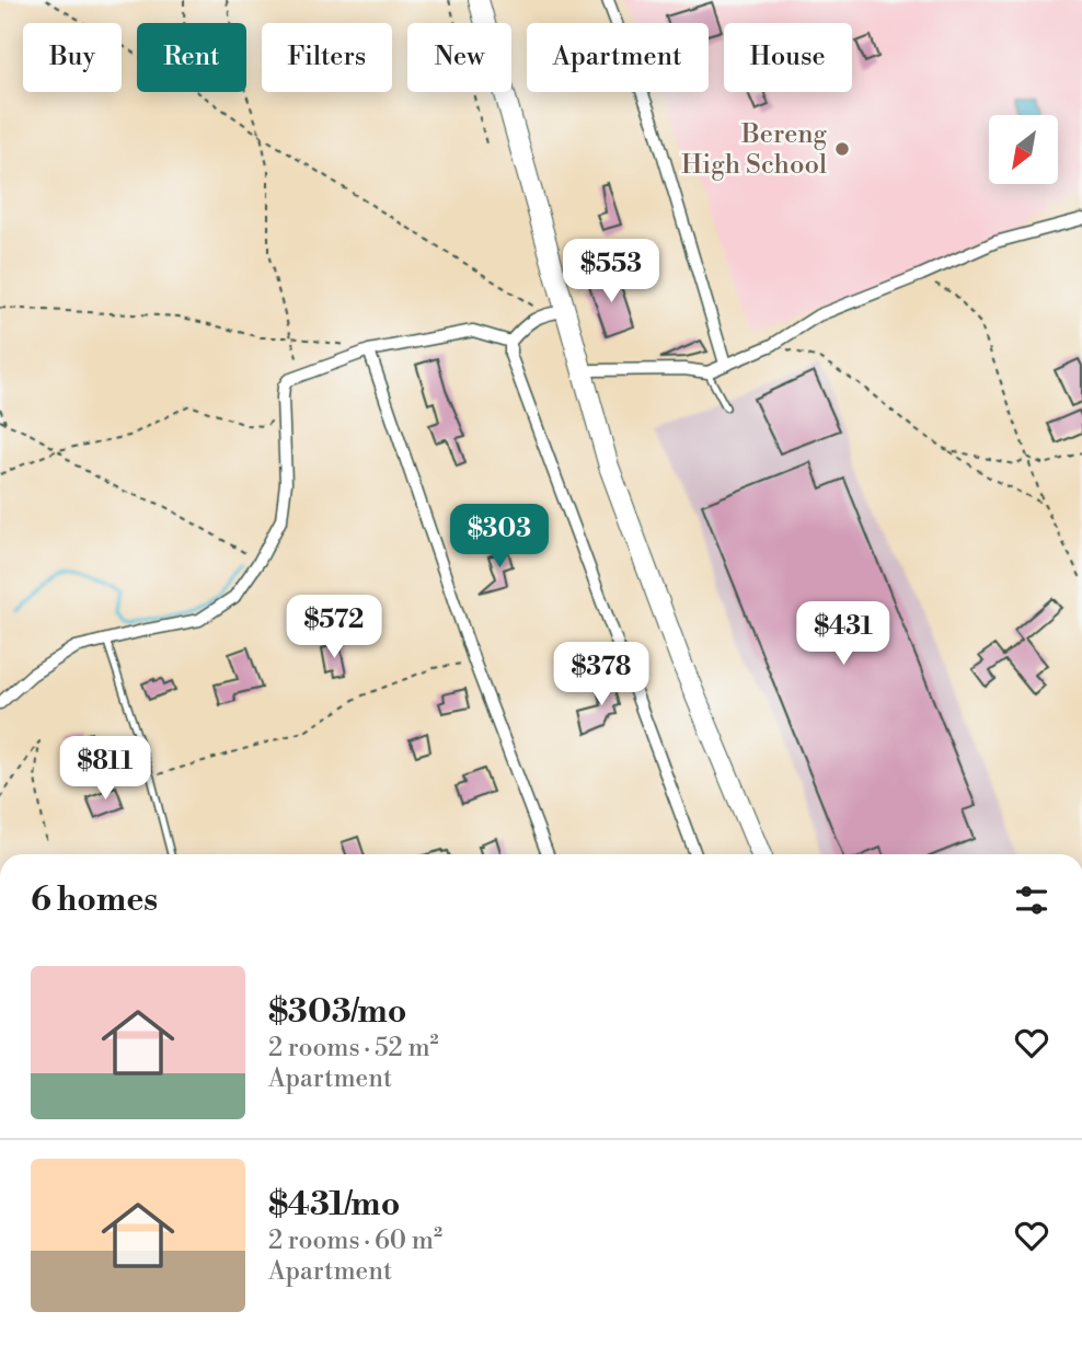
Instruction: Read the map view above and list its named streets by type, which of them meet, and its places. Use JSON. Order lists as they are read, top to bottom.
{
  "places": ["Bereng High School"],
  "north": "bottom left",
  "page": {
    "chip": [
      "Buy",
      "Rent",
      "Filters",
      "New",
      "Apartment",
      "House"
    ],
    "price": [
      "$553",
      "$303",
      "$572",
      "$431",
      "$378",
      "$811"
    ],
    "heading": "6 homes",
    "list": [
      {
        "name": "$303/mo",
        "note": "2 rooms · 52 m² · Apartment"
      },
      {
        "name": "$431/mo",
        "note": "2 rooms · 60 m² · Apartment"
      }
    ]
  }
}
